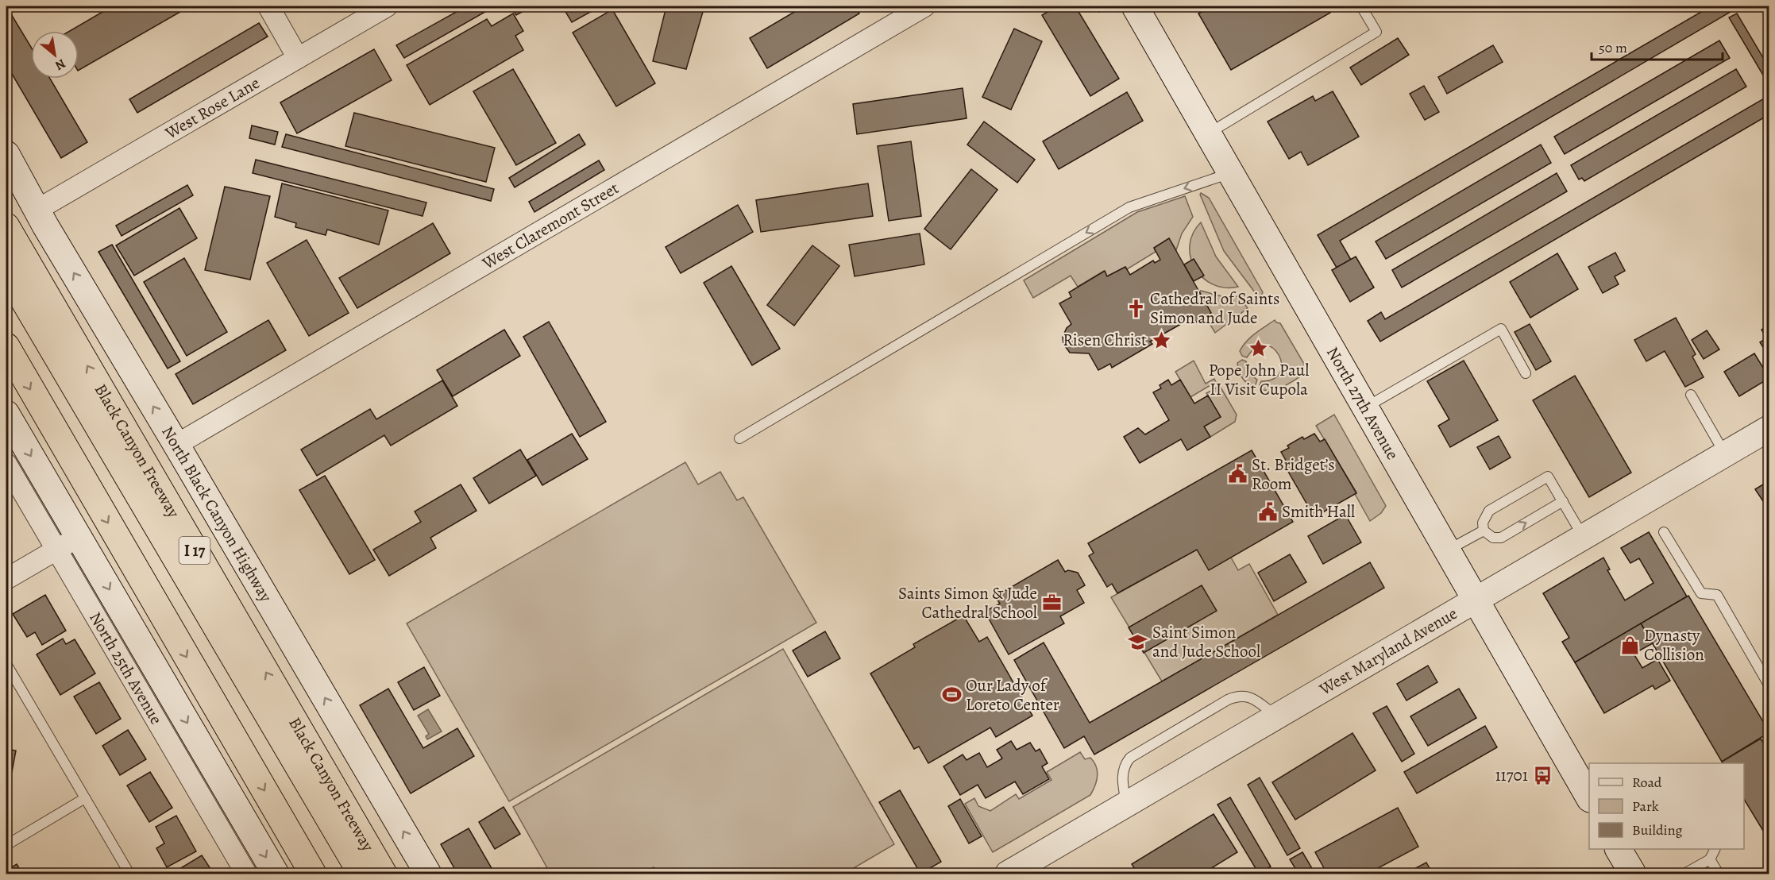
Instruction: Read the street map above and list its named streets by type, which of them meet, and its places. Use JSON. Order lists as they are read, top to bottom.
{
  "streets": {
    "highway": ["Black Canyon Freeway", "I 17"],
    "main road": ["North 27th Avenue", "North Black Canyon Highway"],
    "street": [
      "West Rose Lane",
      "West Claremont Street",
      "West Maryland Avenue",
      "North 25th Avenue"
    ]
  },
  "crossings": [
    ["West Rose Lane", "North Black Canyon Highway"],
    ["West Claremont Street", "North Black Canyon Highway"],
    ["North 27th Avenue", "West Maryland Avenue"]
  ],
  "places": {
    "church": ["Cathedral of Saints Simon and Jude"],
    "place": ["Risen Christ", "Pope John Paul II Visit Cupola"],
    "public building": ["St. Bridget’s Room", "Smith Hall"],
    "office": ["Saints Simon & Jude Cathedral School"],
    "school or university": ["Saint Simon and Jude School"],
    "shop": ["Dynasty Collision"],
    "sports": ["Our Lady of Loreto Center"],
    "bus stop": ["11701"]
  },
  "legend": ["Road", "Park", "Building"],
  "scale_bar": "50 m",
  "north": "bottom right"
}
